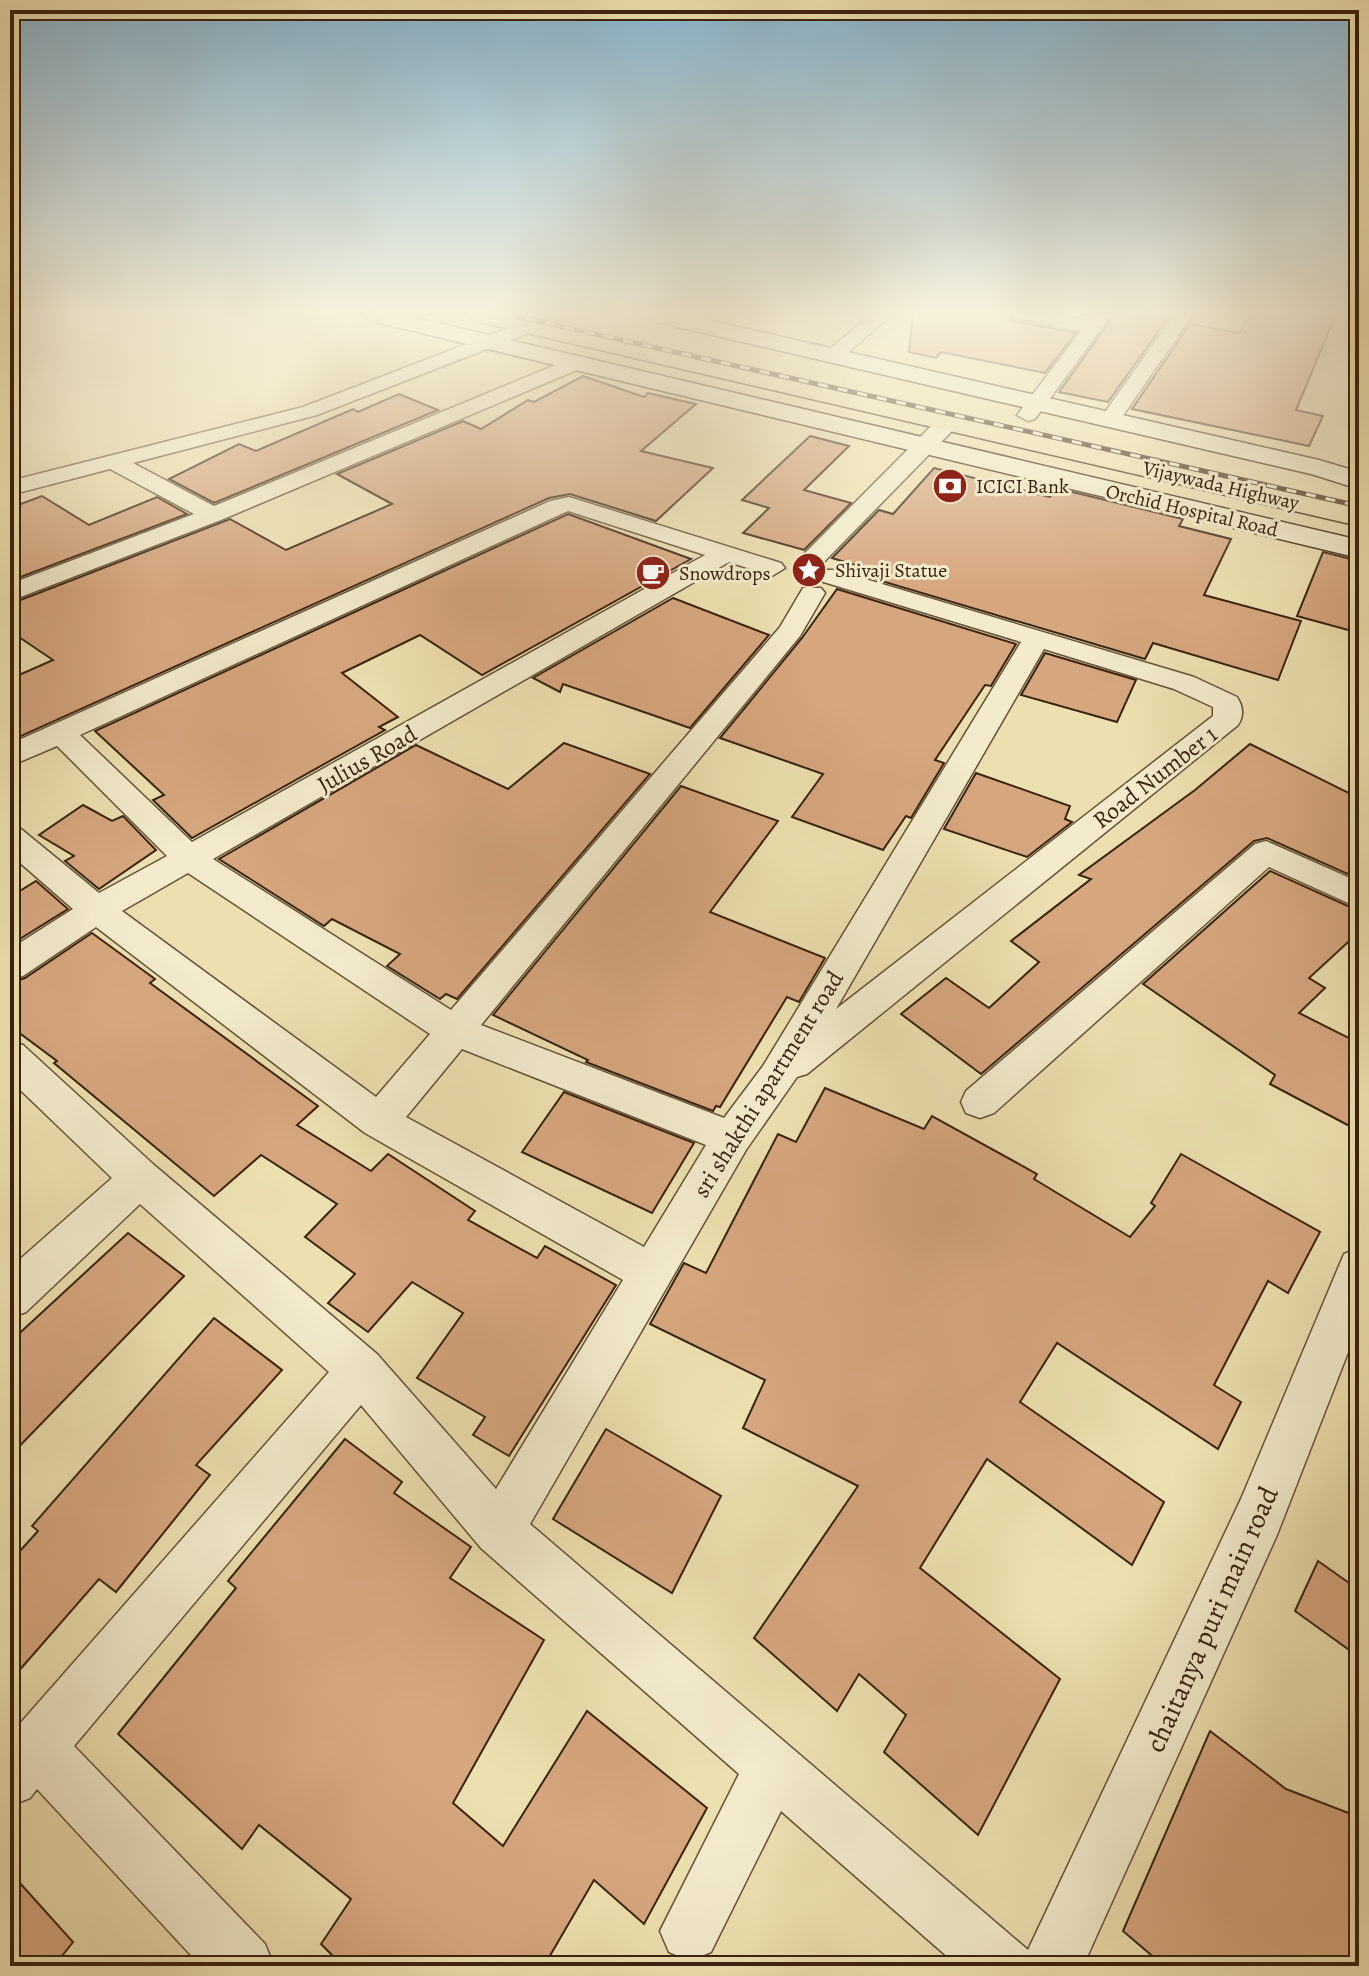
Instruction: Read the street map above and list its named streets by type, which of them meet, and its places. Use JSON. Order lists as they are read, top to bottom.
{
  "streets": {
    "highway": ["Vijaywada Highway"],
    "street": [
      "Orchid Hospital Road",
      "Julius Road",
      "Road Number 1",
      "sri shakthi apartment road",
      "chaitanya puri main road"
    ]
  },
  "crossings": [
    ["Julius Road", "Road Number 1"],
    ["Road Number 1", "sri shakthi apartment road"]
  ],
  "places": {
    "bank": ["ICICI Bank"],
    "place": ["Shivaji Statue"],
    "cafe": ["Snowdrops"]
  }
}
